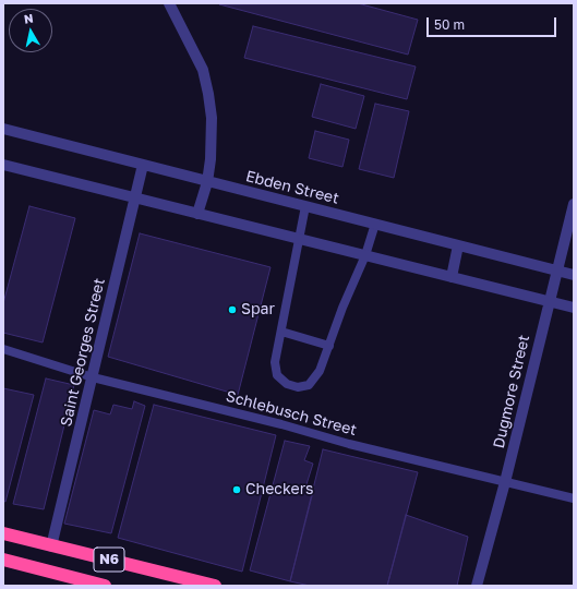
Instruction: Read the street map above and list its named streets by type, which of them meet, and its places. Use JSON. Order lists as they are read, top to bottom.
{
  "streets": {
    "highway": ["N6"],
    "street": ["Ebden Street", "Saint Georges Street", "Dugmore Street"],
    "lane": ["Schlebusch Street"]
  },
  "crossings": [
    ["Ebden Street", "Saint Georges Street"],
    ["Ebden Street", "Dugmore Street"],
    ["Saint Georges Street", "Schlebusch Street"],
    ["Saint Georges Street", "N6"],
    ["Dugmore Street", "Schlebusch Street"]
  ],
  "places": ["Spar", "Checkers"],
  "scale_bar": "50 m",
  "north": "top"
}
